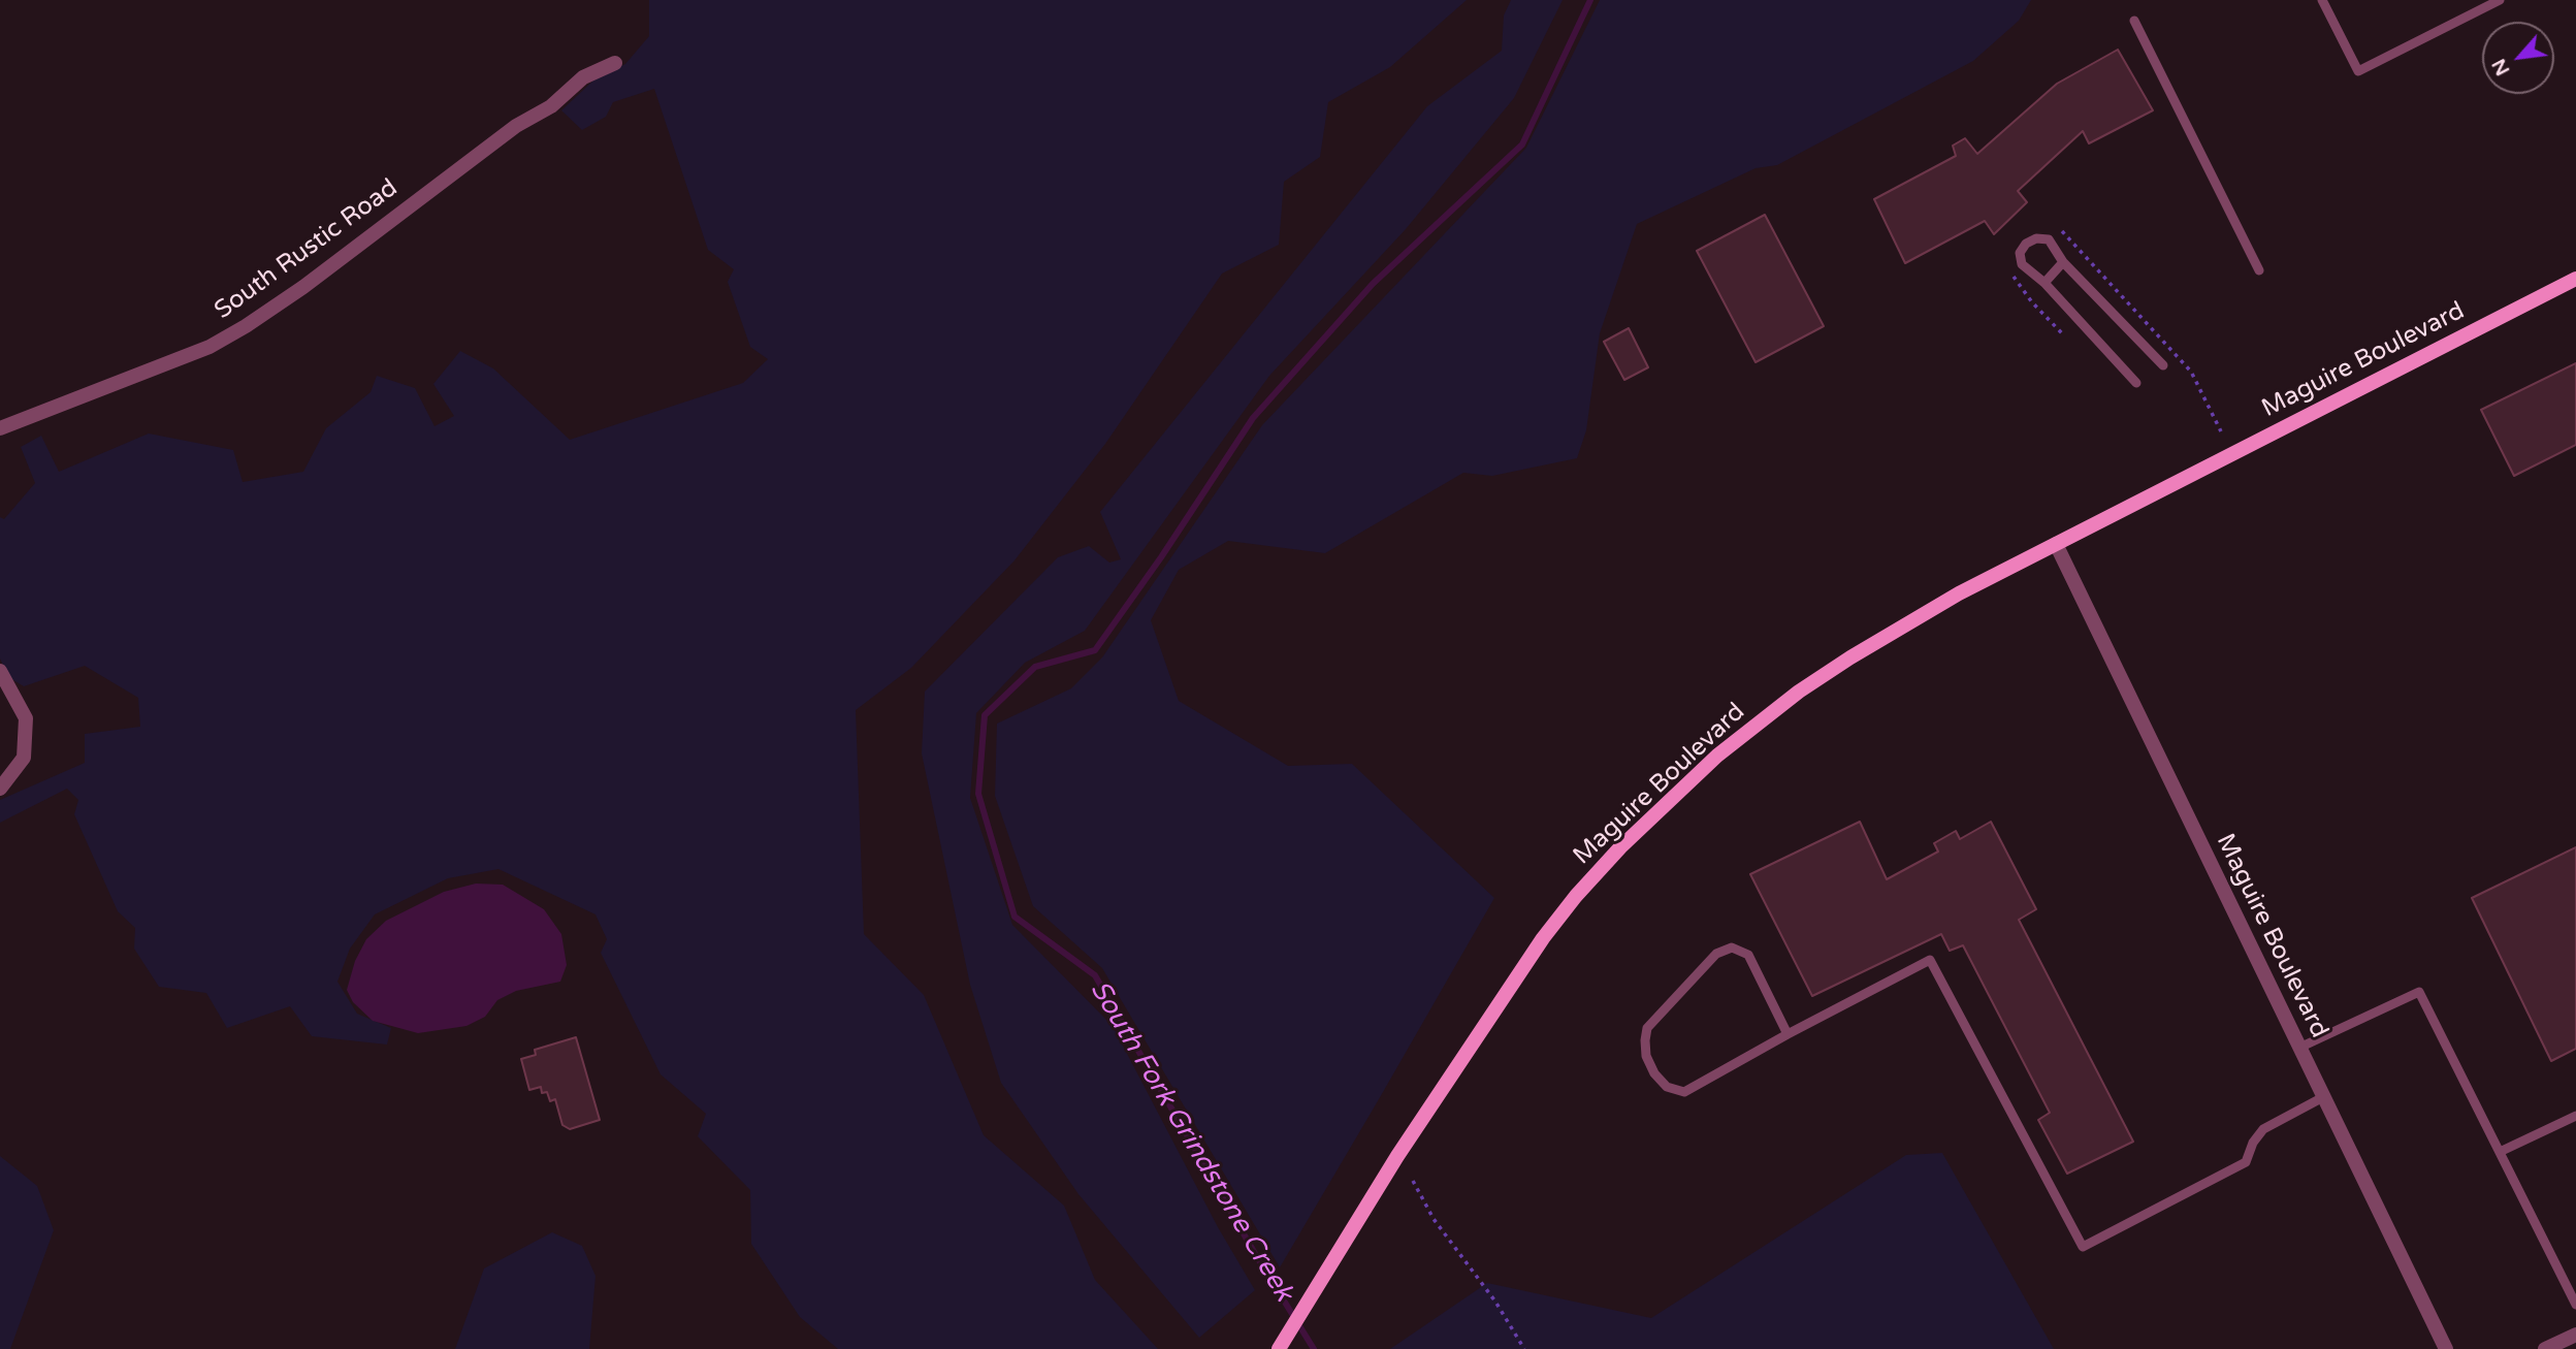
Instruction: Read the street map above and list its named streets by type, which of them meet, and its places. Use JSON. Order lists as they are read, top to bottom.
{
  "streets": {
    "street": ["South Rustic Road", "Maguire Boulevard"]
  },
  "water": ["South Fork Grindstone Creek"],
  "north": "bottom left"
}
